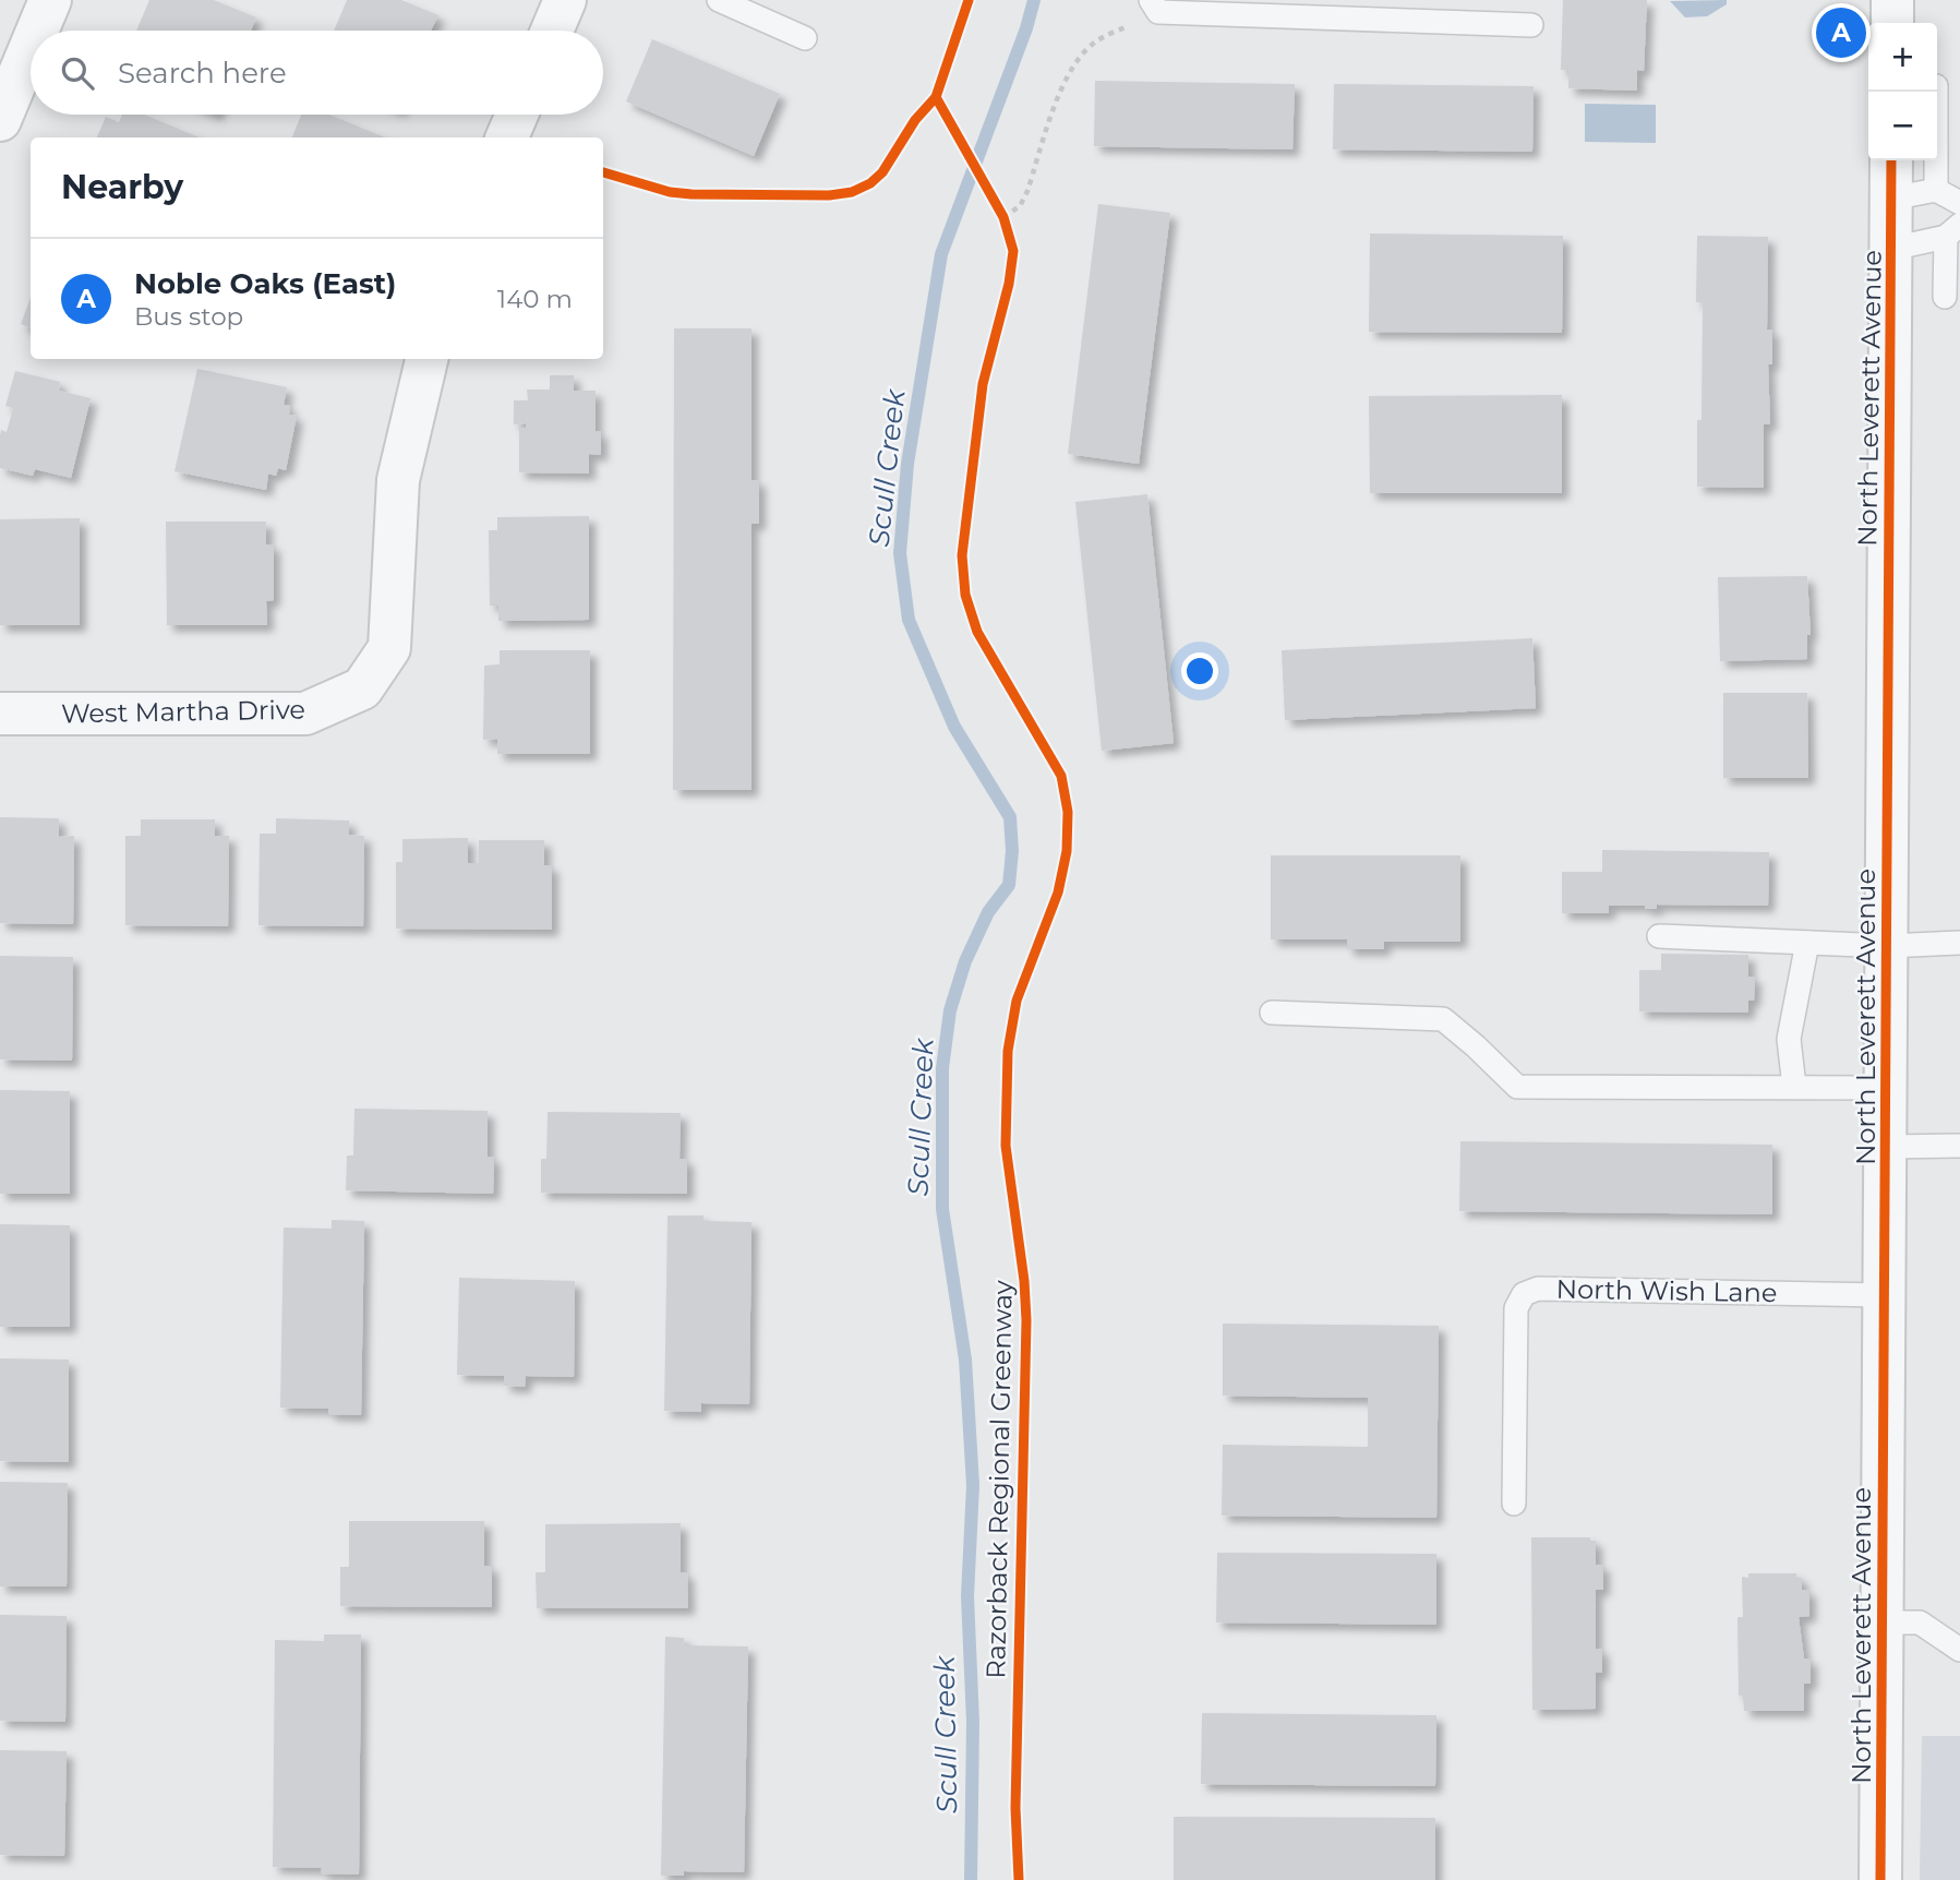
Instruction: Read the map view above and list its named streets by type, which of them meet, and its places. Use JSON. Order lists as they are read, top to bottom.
{
  "streets": {
    "street": ["North Leverett Avenue", "West Martha Drive"],
    "lane": ["North Wish Lane"],
    "cycle path": ["Razorback Regional Greenway"]
  },
  "crossings": [
    ["North Leverett Avenue", "North Wish Lane"]
  ],
  "water": ["Scull Creek"],
  "page": {
    "pins": "A",
    "map_buttons": ["+", "−"],
    "search": "Search here",
    "heading": "Nearby",
    "list": [
      {
        "mark": "A",
        "name": "Noble Oaks (East)",
        "note": "Bus stop",
        "value": "140 m"
      }
    ]
  }
}
